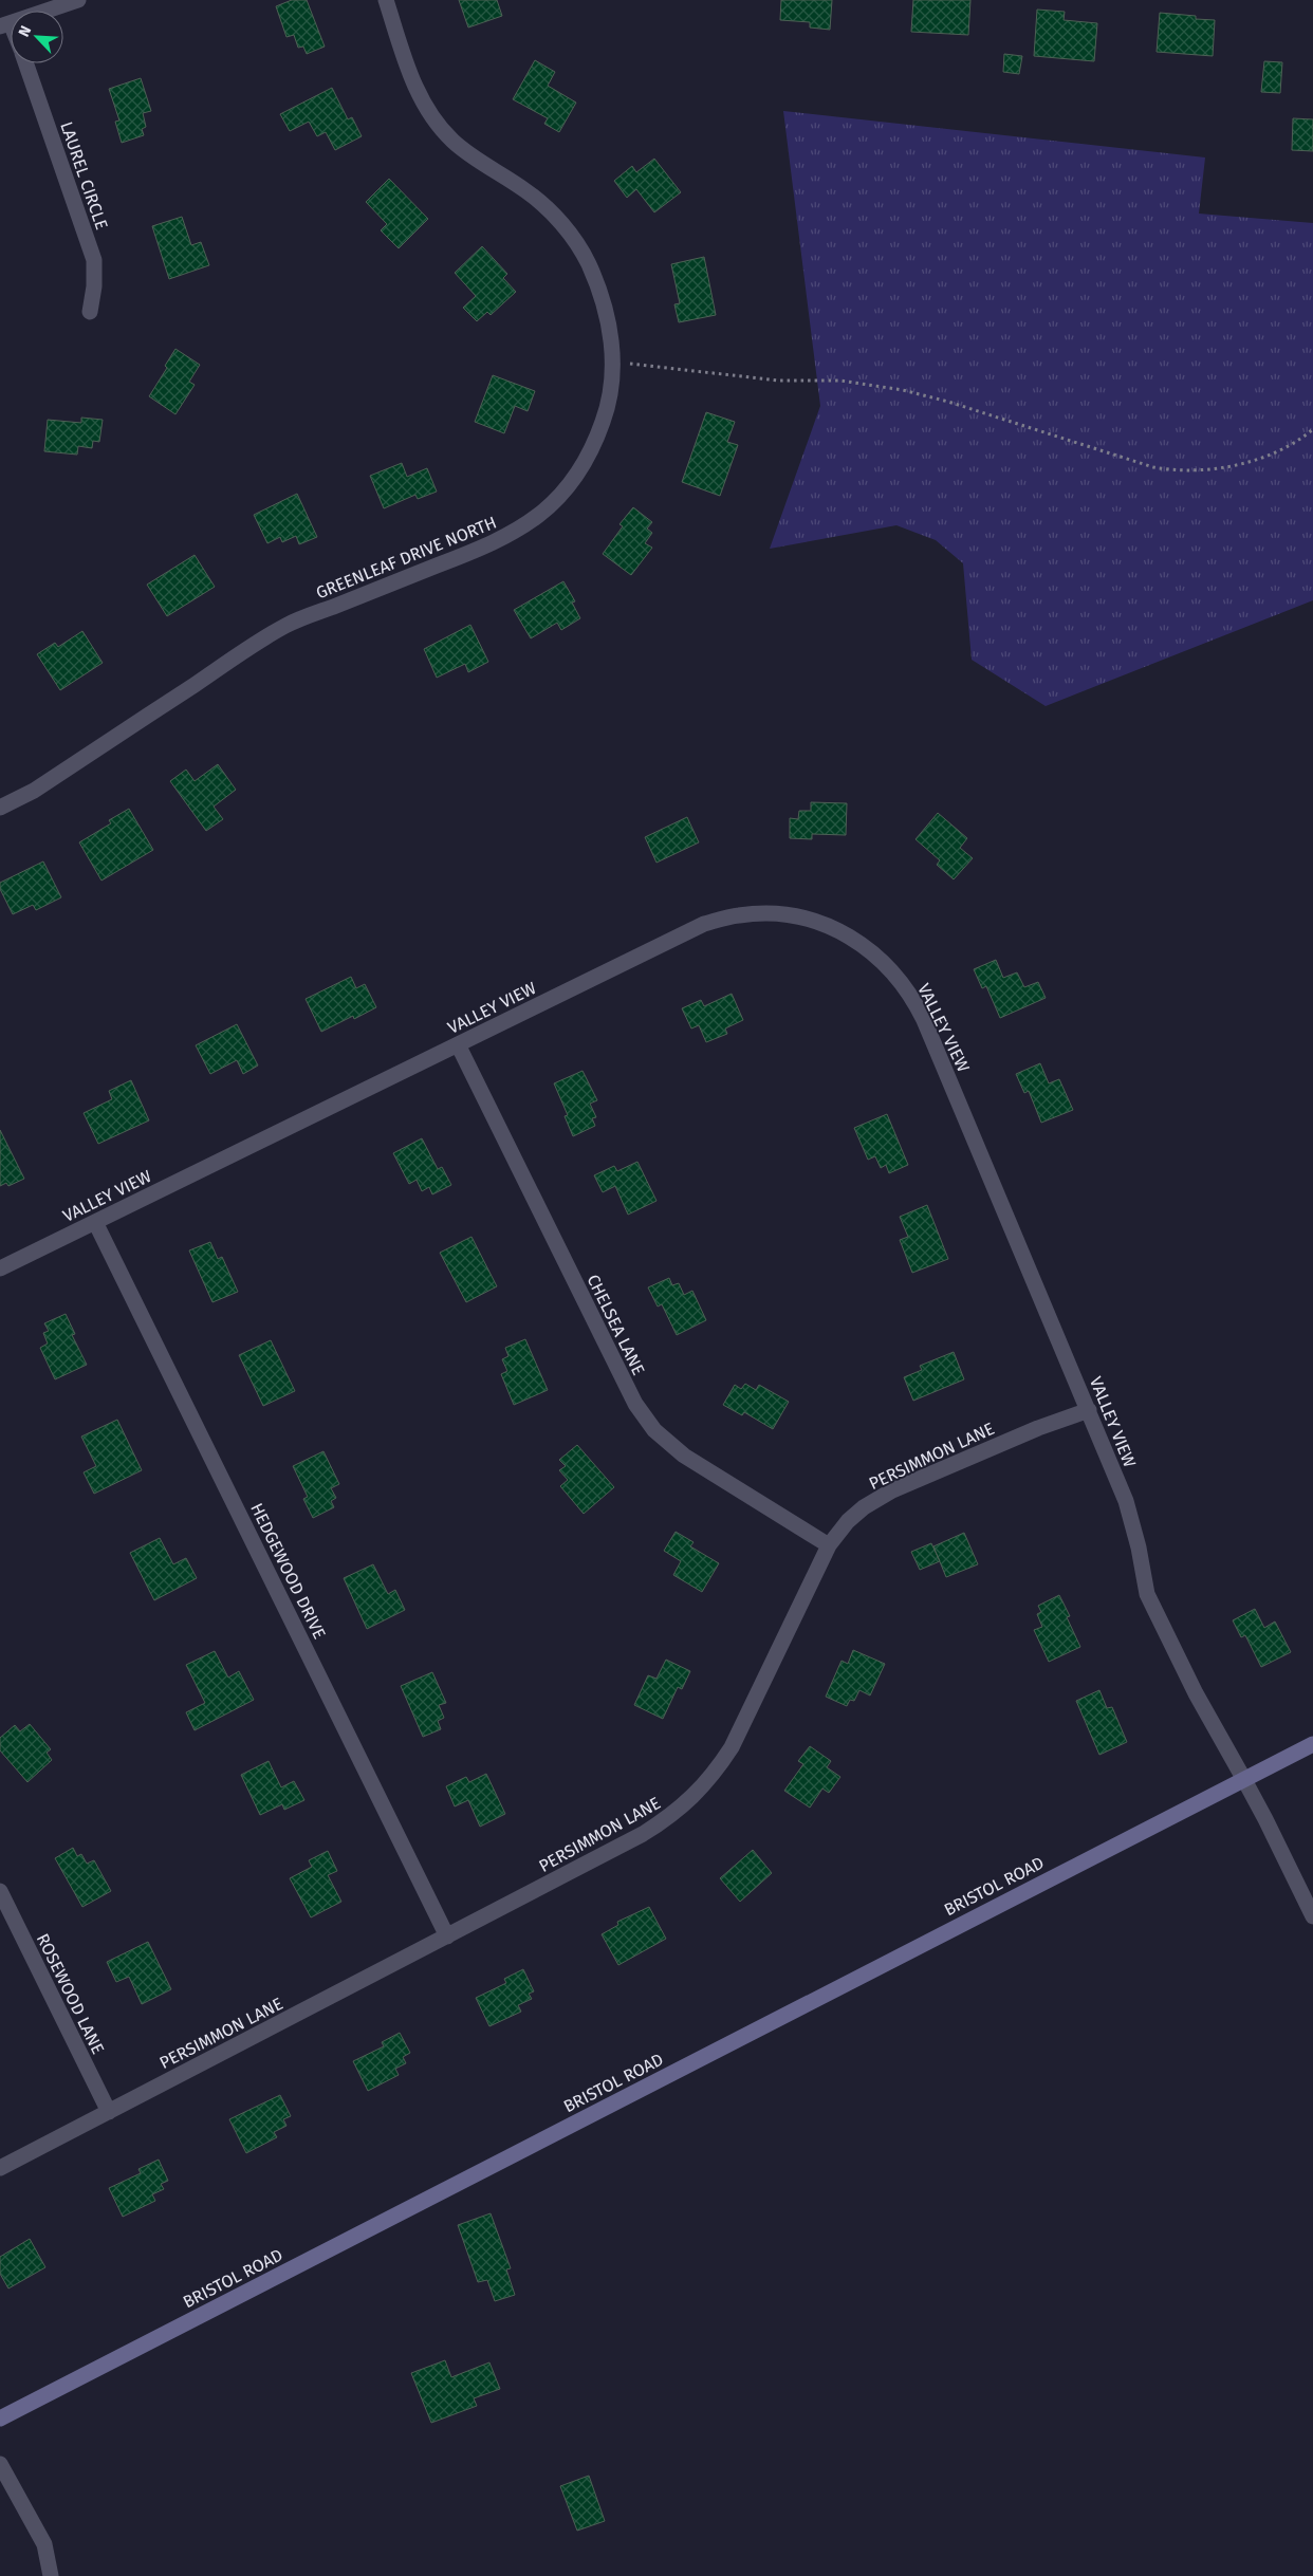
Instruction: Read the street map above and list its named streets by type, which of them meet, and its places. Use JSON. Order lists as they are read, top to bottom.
{
  "streets": {
    "main road": ["BRISTOL ROAD"],
    "street": [
      "LAUREL CIRCLE",
      "GREENLEAF DRIVE NORTH",
      "VALLEY VIEW",
      "CHELSEA LANE",
      "PERSIMMON LANE",
      "HEDGEWOOD DRIVE",
      "ROSEWOOD LANE"
    ]
  },
  "crossings": [
    ["VALLEY VIEW", "CHELSEA LANE"],
    ["VALLEY VIEW", "PERSIMMON LANE"],
    ["VALLEY VIEW", "HEDGEWOOD DRIVE"],
    ["VALLEY VIEW", "BRISTOL ROAD"],
    ["CHELSEA LANE", "PERSIMMON LANE"],
    ["PERSIMMON LANE", "HEDGEWOOD DRIVE"],
    ["PERSIMMON LANE", "ROSEWOOD LANE"]
  ],
  "north": "top left"
}
